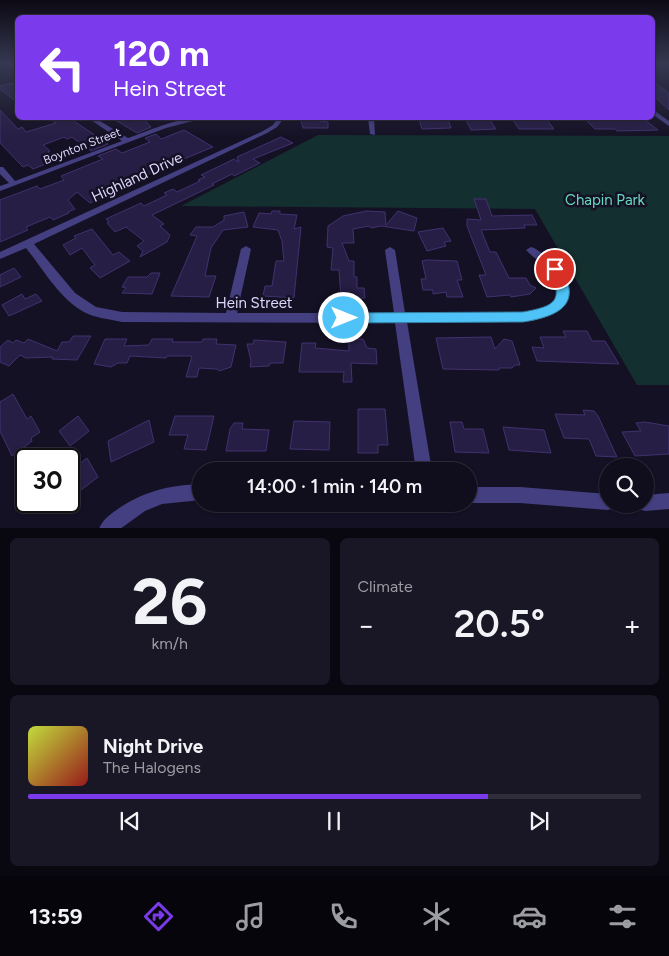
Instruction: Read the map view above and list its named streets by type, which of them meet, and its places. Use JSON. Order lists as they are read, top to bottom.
{
  "streets": {
    "street": ["Boynton Street", "Highland Drive", "Hein Street"]
  },
  "crossings": [
    ["Highland Drive", "Hein Street"]
  ],
  "parks": ["Chapin Park"],
  "page": {
    "turn": ["120 m", "Hein Street"],
    "limit": "30",
    "trip": "14:00 · 1 min · 140 m",
    "tile": [
      ["26", "km/h"],
      "Climate"
    ],
    "heat": ["−", "20.5°", "+"],
    "song": ["Night Drive", "The Halogens"],
    "tabs": "13:59"
  }
}
